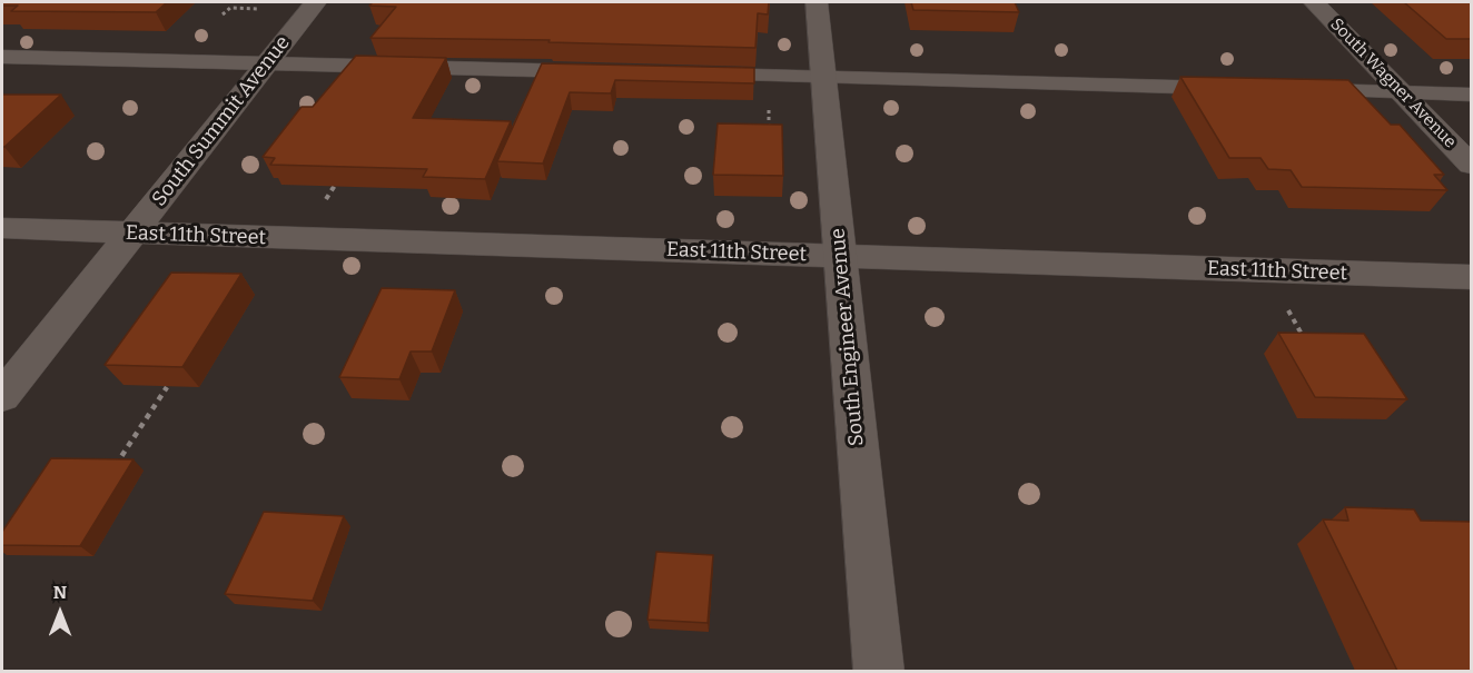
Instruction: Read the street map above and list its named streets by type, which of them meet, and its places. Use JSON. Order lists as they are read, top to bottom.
{
  "streets": {
    "street": [
      "South Wagner Avenue",
      "South Summit Avenue",
      "East 11th Street",
      "South Engineer Avenue"
    ]
  },
  "crossings": [
    ["South Summit Avenue", "East 11th Street"],
    ["East 11th Street", "South Engineer Avenue"]
  ],
  "north": "top"
}
